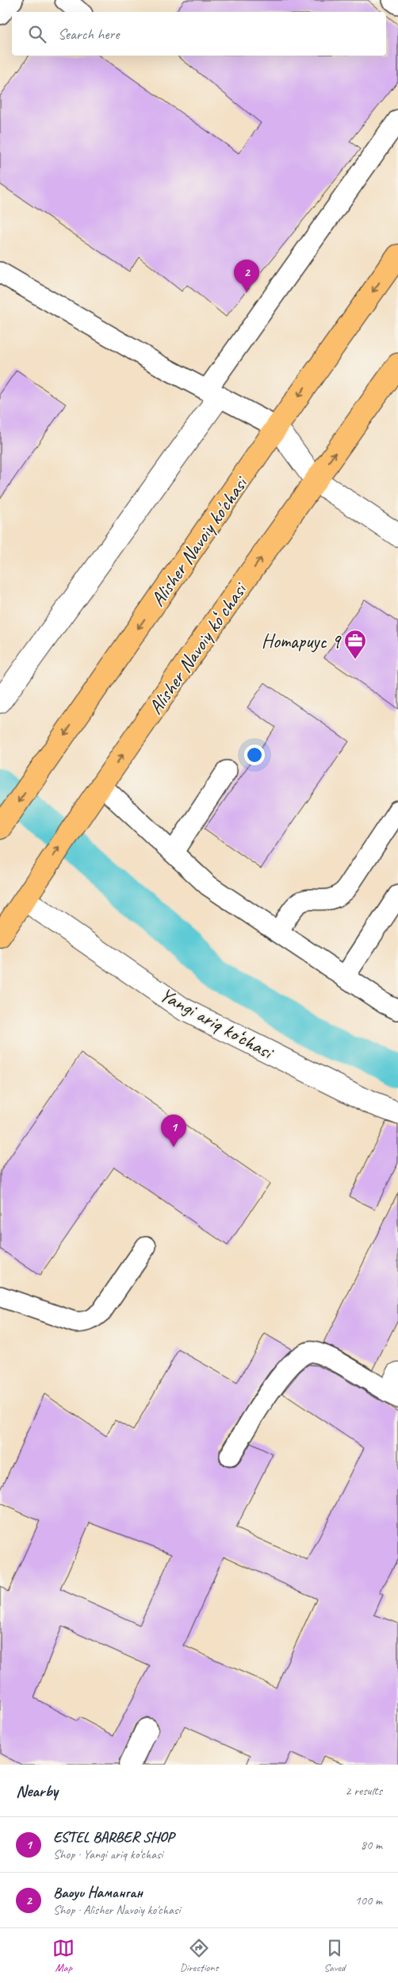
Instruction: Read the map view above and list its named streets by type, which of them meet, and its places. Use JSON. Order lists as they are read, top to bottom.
{
  "streets": {
    "main road": ["Alisher Navoiy ko'chasi", "Alisher Navoiy koʻchasi"],
    "street": ["Yangi ariq ko‘chasi"]
  },
  "crossings": [
    ["Alisher Navoiy koʻchasi", "Yangi ariq ko‘chasi"]
  ],
  "one_way": ["Alisher Navoiy ko'chasi", "Alisher Navoiy koʻchasi"],
  "places": {
    "office": ["Нотариус 9"]
  },
  "page": {
    "search": "Search here",
    "pins": ["2", "1"],
    "heading": ["Nearby", "2 results"],
    "list": [
      {
        "mark": "1",
        "name": "ESTEL BARBER SHOP",
        "note": "Shop · Yangi ariq ko‘chasi",
        "value": "80 m"
      },
      {
        "mark": "2",
        "name": "Baoyu Наманган",
        "note": "Shop · Alisher Navoiy ko'chasi",
        "value": "100 m"
      }
    ],
    "nav": ["Map", "Directions", "Saved"]
  }
}
